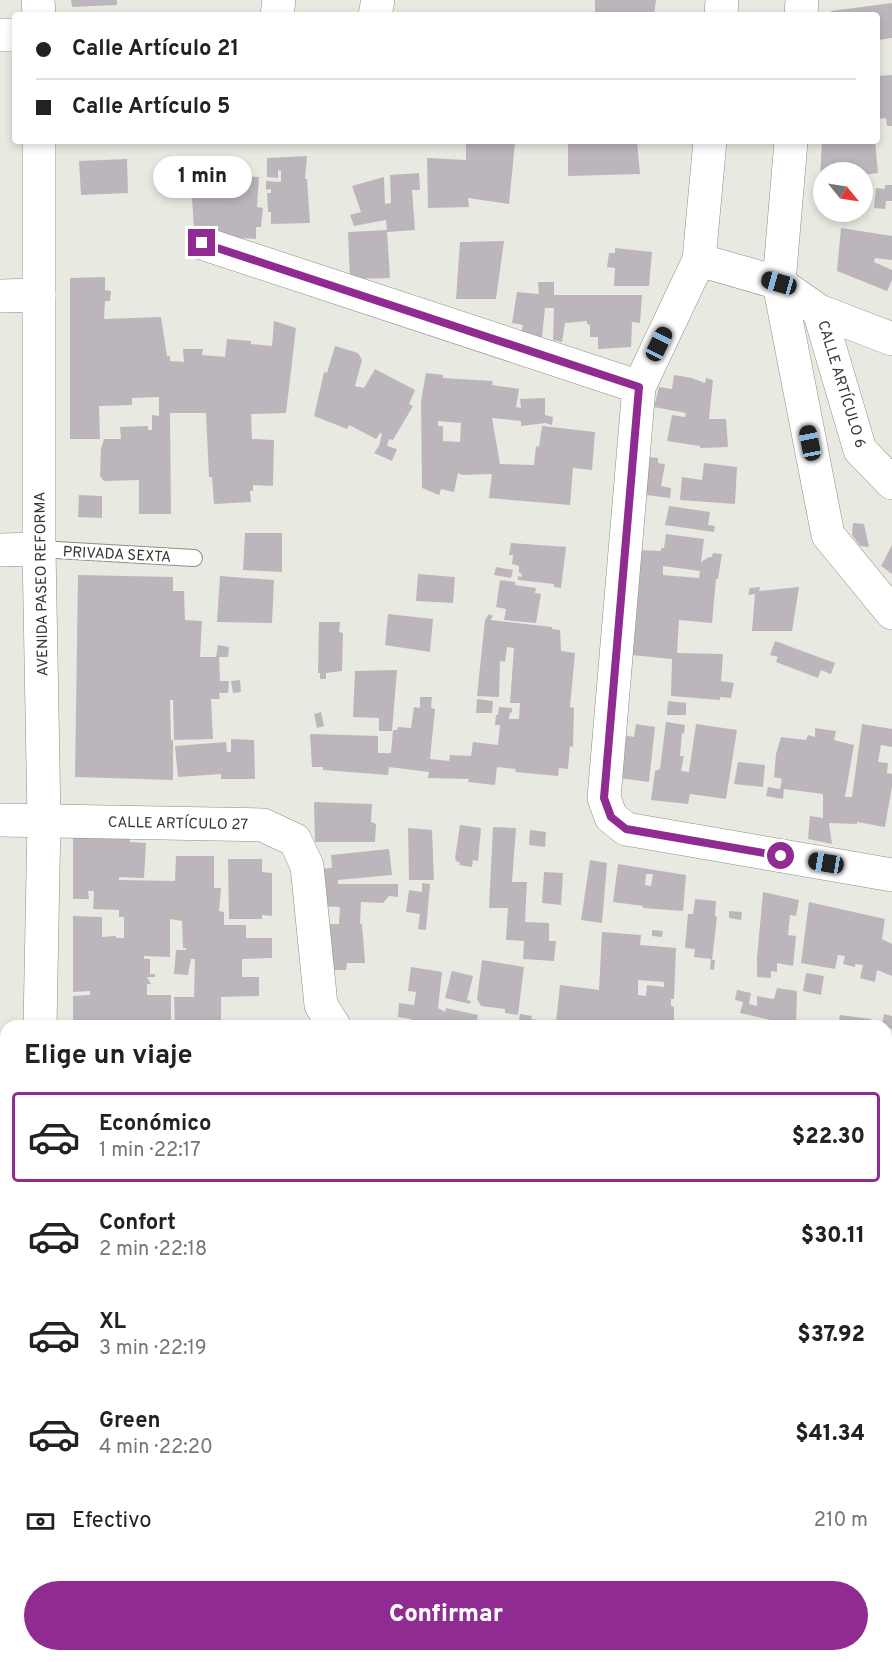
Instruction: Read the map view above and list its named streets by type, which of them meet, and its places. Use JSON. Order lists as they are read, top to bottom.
{
  "streets": {
    "street": ["CALLE ARTÍCULO 6", "AVENIDA PASEO REFORMA", "CALLE ARTÍCULO 27"],
    "lane": ["PRIVADA SEXTA"]
  },
  "crossings": [
    ["PRIVADA SEXTA", "AVENIDA PASEO REFORMA"],
    ["AVENIDA PASEO REFORMA", "CALLE ARTÍCULO 27"]
  ],
  "north": "bottom right",
  "page": {
    "banner": ["Calle Artículo 21", "Calle Artículo 5"],
    "bubble": "1 min",
    "heading": "Elige un viaje",
    "list": [
      {
        "name": "Económico",
        "note": "1 min · 22:17",
        "value": "$22.30"
      },
      {
        "name": "Confort",
        "note": "2 min · 22:18",
        "value": "$30.11"
      },
      {
        "name": "XL",
        "note": "3 min · 22:19",
        "value": "$37.92"
      },
      {
        "name": "Green",
        "note": "4 min · 22:20",
        "value": "$41.34"
      }
    ],
    "pay": ["Efectivo", "210 m"],
    "buttons": "Confirmar"
  }
}
